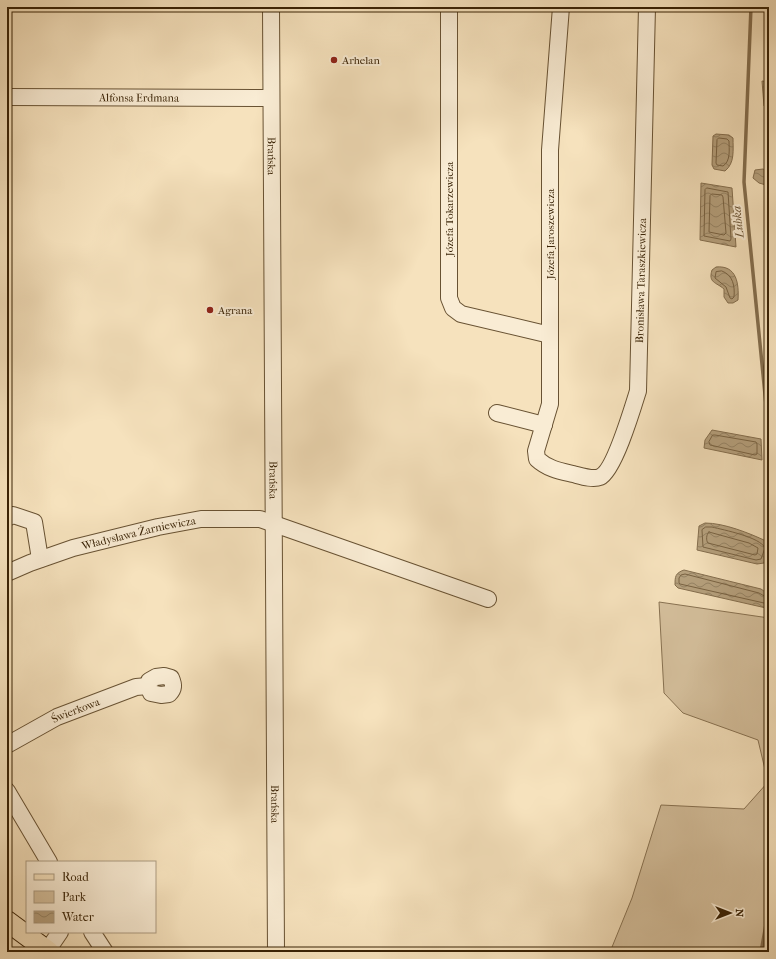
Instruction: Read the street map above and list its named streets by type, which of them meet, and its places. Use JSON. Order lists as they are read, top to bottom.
{
  "streets": {
    "street": [
      "Alfonsa Erdmana",
      "Brańska",
      "Józefa Tokarzewicza",
      "Józefa Jaroszewicza",
      "Bronisława Taraszkiewicza",
      "Władysława Żarniewicza",
      "Świerkowa"
    ]
  },
  "crossings": [
    ["Alfonsa Erdmana", "Brańska"],
    ["Brańska", "Władysława Żarniewicza"],
    ["Józefa Tokarzewicza", "Józefa Jaroszewicza"],
    ["Józefa Jaroszewicza", "Bronisława Taraszkiewicza"]
  ],
  "water": ["Lubka"],
  "places": ["Arhelan", "Agrana"],
  "legend": ["Road", "Park", "Water"],
  "north": "right"
}
